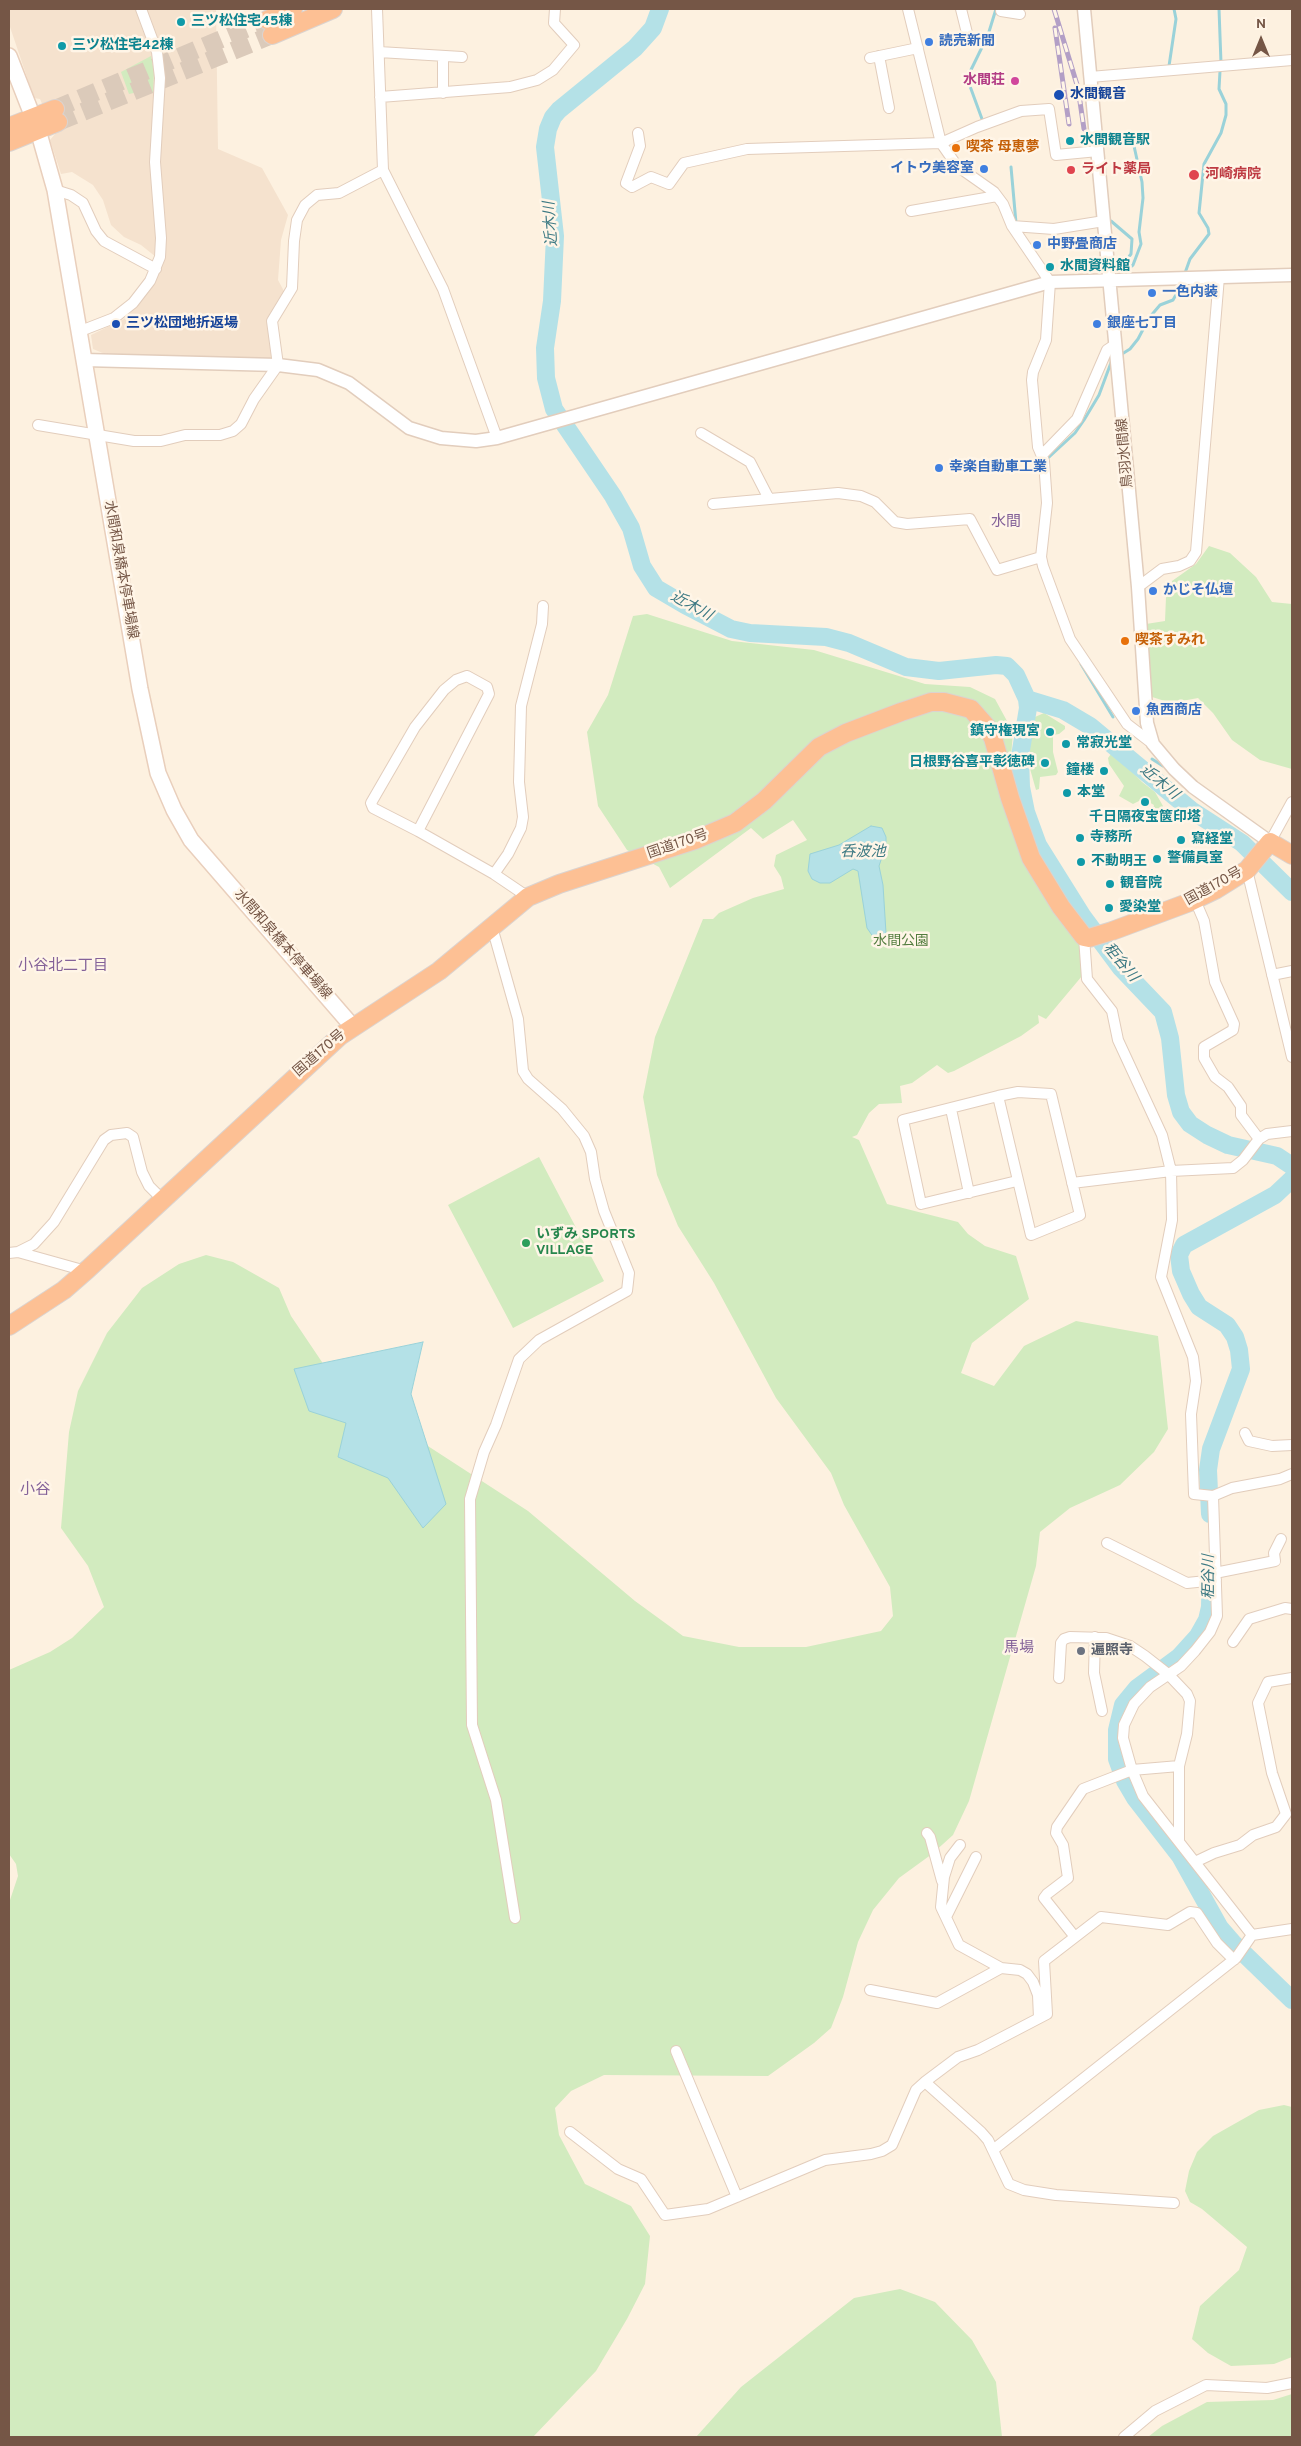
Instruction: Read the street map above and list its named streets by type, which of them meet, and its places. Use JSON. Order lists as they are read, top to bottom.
{
  "streets": {
    "highway": ["国道170号"],
    "main road": ["水間和泉橋本停車場線"],
    "street": ["鳥羽水間線"]
  },
  "crossings": [
    ["水間和泉橋本停車場線", "国道170号"]
  ],
  "districts": [
    "水間",
    "小谷北二丁目",
    "小谷",
    "馬場"
  ],
  "water": ["近木川", "呑波池", "秬谷川"],
  "parks": ["水間公園"],
  "places": [
    "三ツ松住宅45棟",
    "読売新聞",
    "三ツ松住宅42棟",
    "水間荘",
    "水間観音",
    "水間観音駅",
    "喫茶 母恵夢",
    "イトウ美容室",
    "ライト薬局",
    "河崎病院",
    "中野畳商店",
    "水間資料館",
    "一色内装",
    "三ツ松団地折返場",
    "銀座七丁目",
    "幸楽自動車工業",
    "かじそ仏壇",
    "喫茶すみれ",
    "魚西商店",
    "鎮守権現宮",
    "常寂光堂",
    "日根野谷喜平彰徳碑",
    "鐘楼",
    "本堂",
    "千日隔夜宝篋印塔",
    "寺務所",
    "寫経堂",
    "警備員室",
    "不動明王",
    "観音院",
    "愛染堂",
    "いずみ SPORTS VILLAGE",
    "遍照寺"
  ],
  "north": "top"
}
